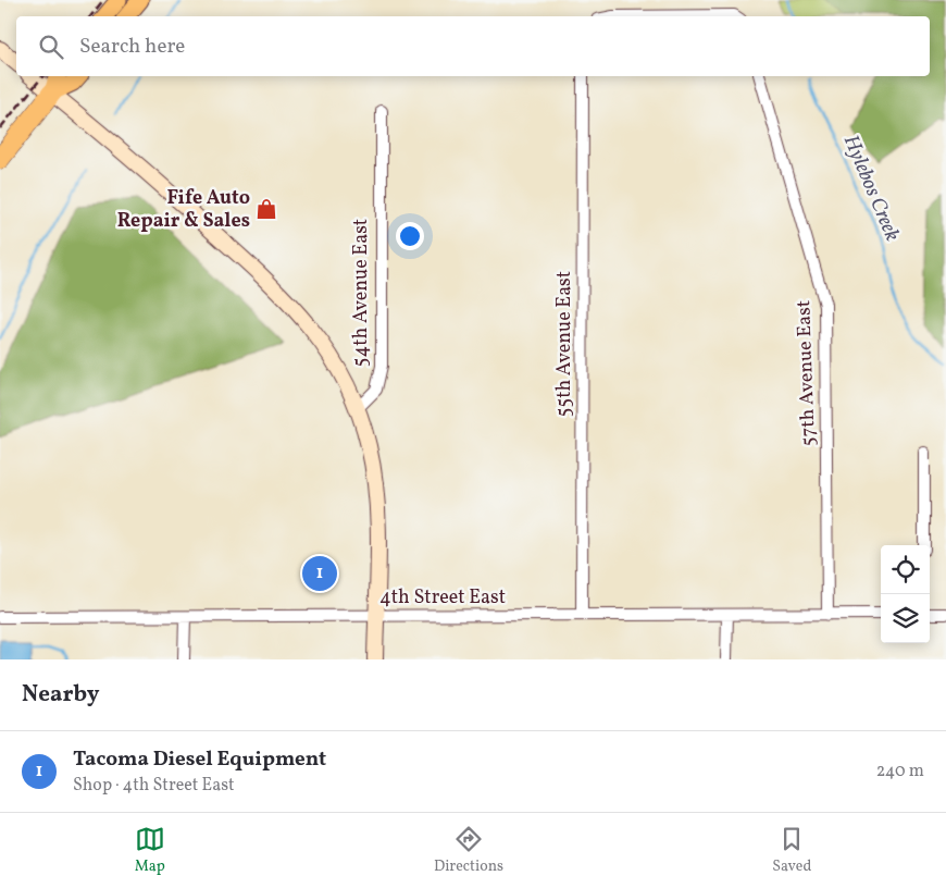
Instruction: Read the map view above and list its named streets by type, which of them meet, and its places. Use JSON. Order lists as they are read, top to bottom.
{
  "streets": {
    "street": [
      "54th Avenue East",
      "55th Avenue East",
      "57th Avenue East",
      "4th Street East"
    ]
  },
  "crossings": [
    ["55th Avenue East", "4th Street East"],
    ["57th Avenue East", "4th Street East"]
  ],
  "water": ["Hylebos Creek"],
  "places": {
    "shop": ["Fife Auto Repair & Sales"]
  },
  "page": {
    "search": "Search here",
    "pins": "1",
    "heading": "Nearby",
    "list": [
      {
        "mark": "1",
        "name": "Tacoma Diesel Equipment",
        "note": "Shop · 4th Street East",
        "value": "240 m"
      }
    ],
    "nav": ["Map", "Directions", "Saved"]
  }
}
